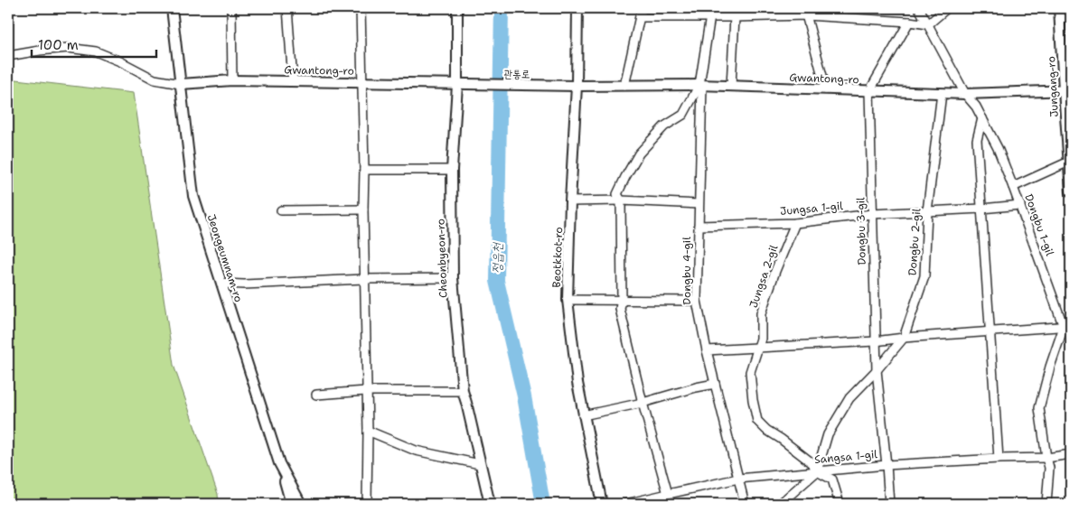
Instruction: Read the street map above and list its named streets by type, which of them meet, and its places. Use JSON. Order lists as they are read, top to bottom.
{
  "streets": {
    "street": [
      "Gwantong-ro",
      "관통로",
      "Jungang-ro",
      "Jungsa 1-gil",
      "Dongbu 1-gil",
      "Dongbu 3-gil",
      "Dongbu 2-gil",
      "Beotkkot-ro",
      "Jeongeumnam-ro",
      "Cheonbyeon-ro",
      "Dongbu 4-gil",
      "Jungsa 2-gil",
      "Sangsa 1-gil"
    ]
  },
  "crossings": [
    ["Gwantong-ro", "관통로"],
    ["Gwantong-ro", "Jungang-ro"],
    ["Gwantong-ro", "Dongbu 1-gil"],
    ["Gwantong-ro", "Dongbu 3-gil"],
    ["Gwantong-ro", "Dongbu 2-gil"],
    ["Gwantong-ro", "Beotkkot-ro"],
    ["Gwantong-ro", "Jeongeumnam-ro"],
    ["Gwantong-ro", "Cheonbyeon-ro"],
    ["Gwantong-ro", "Dongbu 4-gil"],
    ["관통로", "Beotkkot-ro"],
    ["관통로", "Cheonbyeon-ro"],
    ["Jungsa 1-gil", "Dongbu 1-gil"],
    ["Jungsa 1-gil", "Dongbu 3-gil"],
    ["Jungsa 1-gil", "Dongbu 2-gil"],
    ["Jungsa 1-gil", "Dongbu 4-gil"],
    ["Jungsa 1-gil", "Jungsa 2-gil"],
    ["Dongbu 3-gil", "Dongbu 2-gil"],
    ["Dongbu 3-gil", "Sangsa 1-gil"],
    ["Dongbu 2-gil", "Jungsa 2-gil"],
    ["Dongbu 2-gil", "Sangsa 1-gil"],
    ["Dongbu 4-gil", "Sangsa 1-gil"],
    ["Jungsa 2-gil", "Sangsa 1-gil"]
  ],
  "water": ["정읍천"],
  "scale_bar": "100 m"
}
